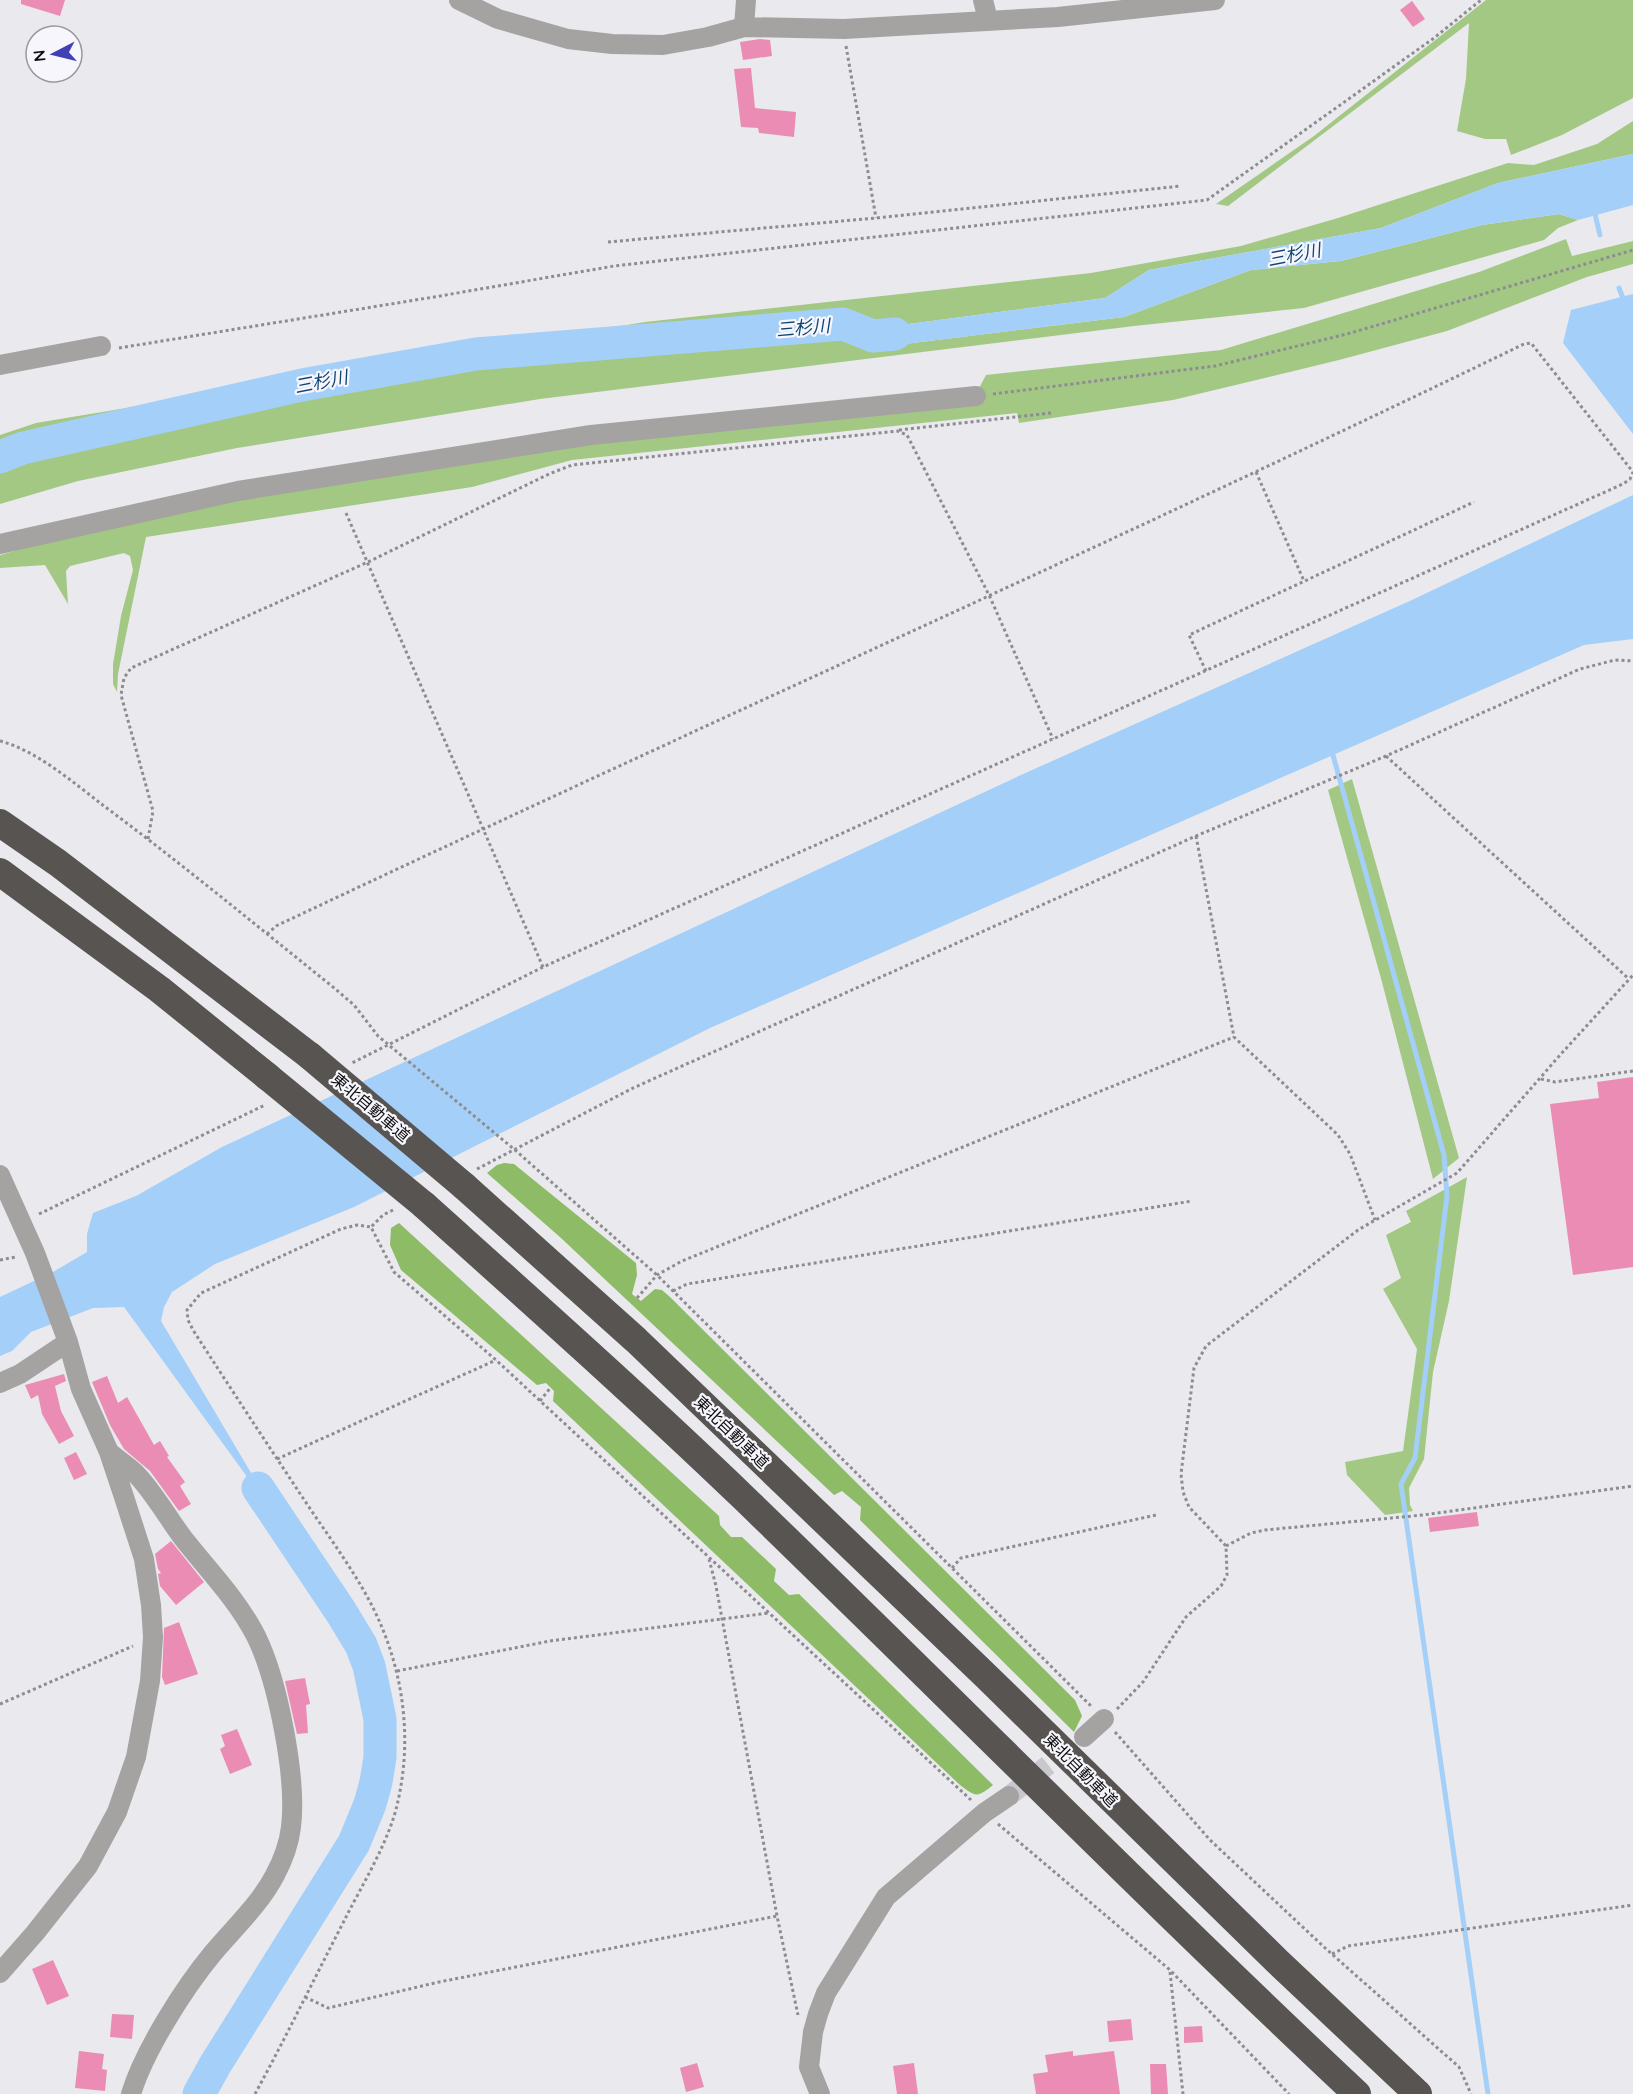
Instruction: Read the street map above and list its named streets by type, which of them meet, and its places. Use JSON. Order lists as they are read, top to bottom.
{
  "streets": {
    "highway": ["東北自動車道"]
  },
  "water": ["三杉川"],
  "north": "left"
}
